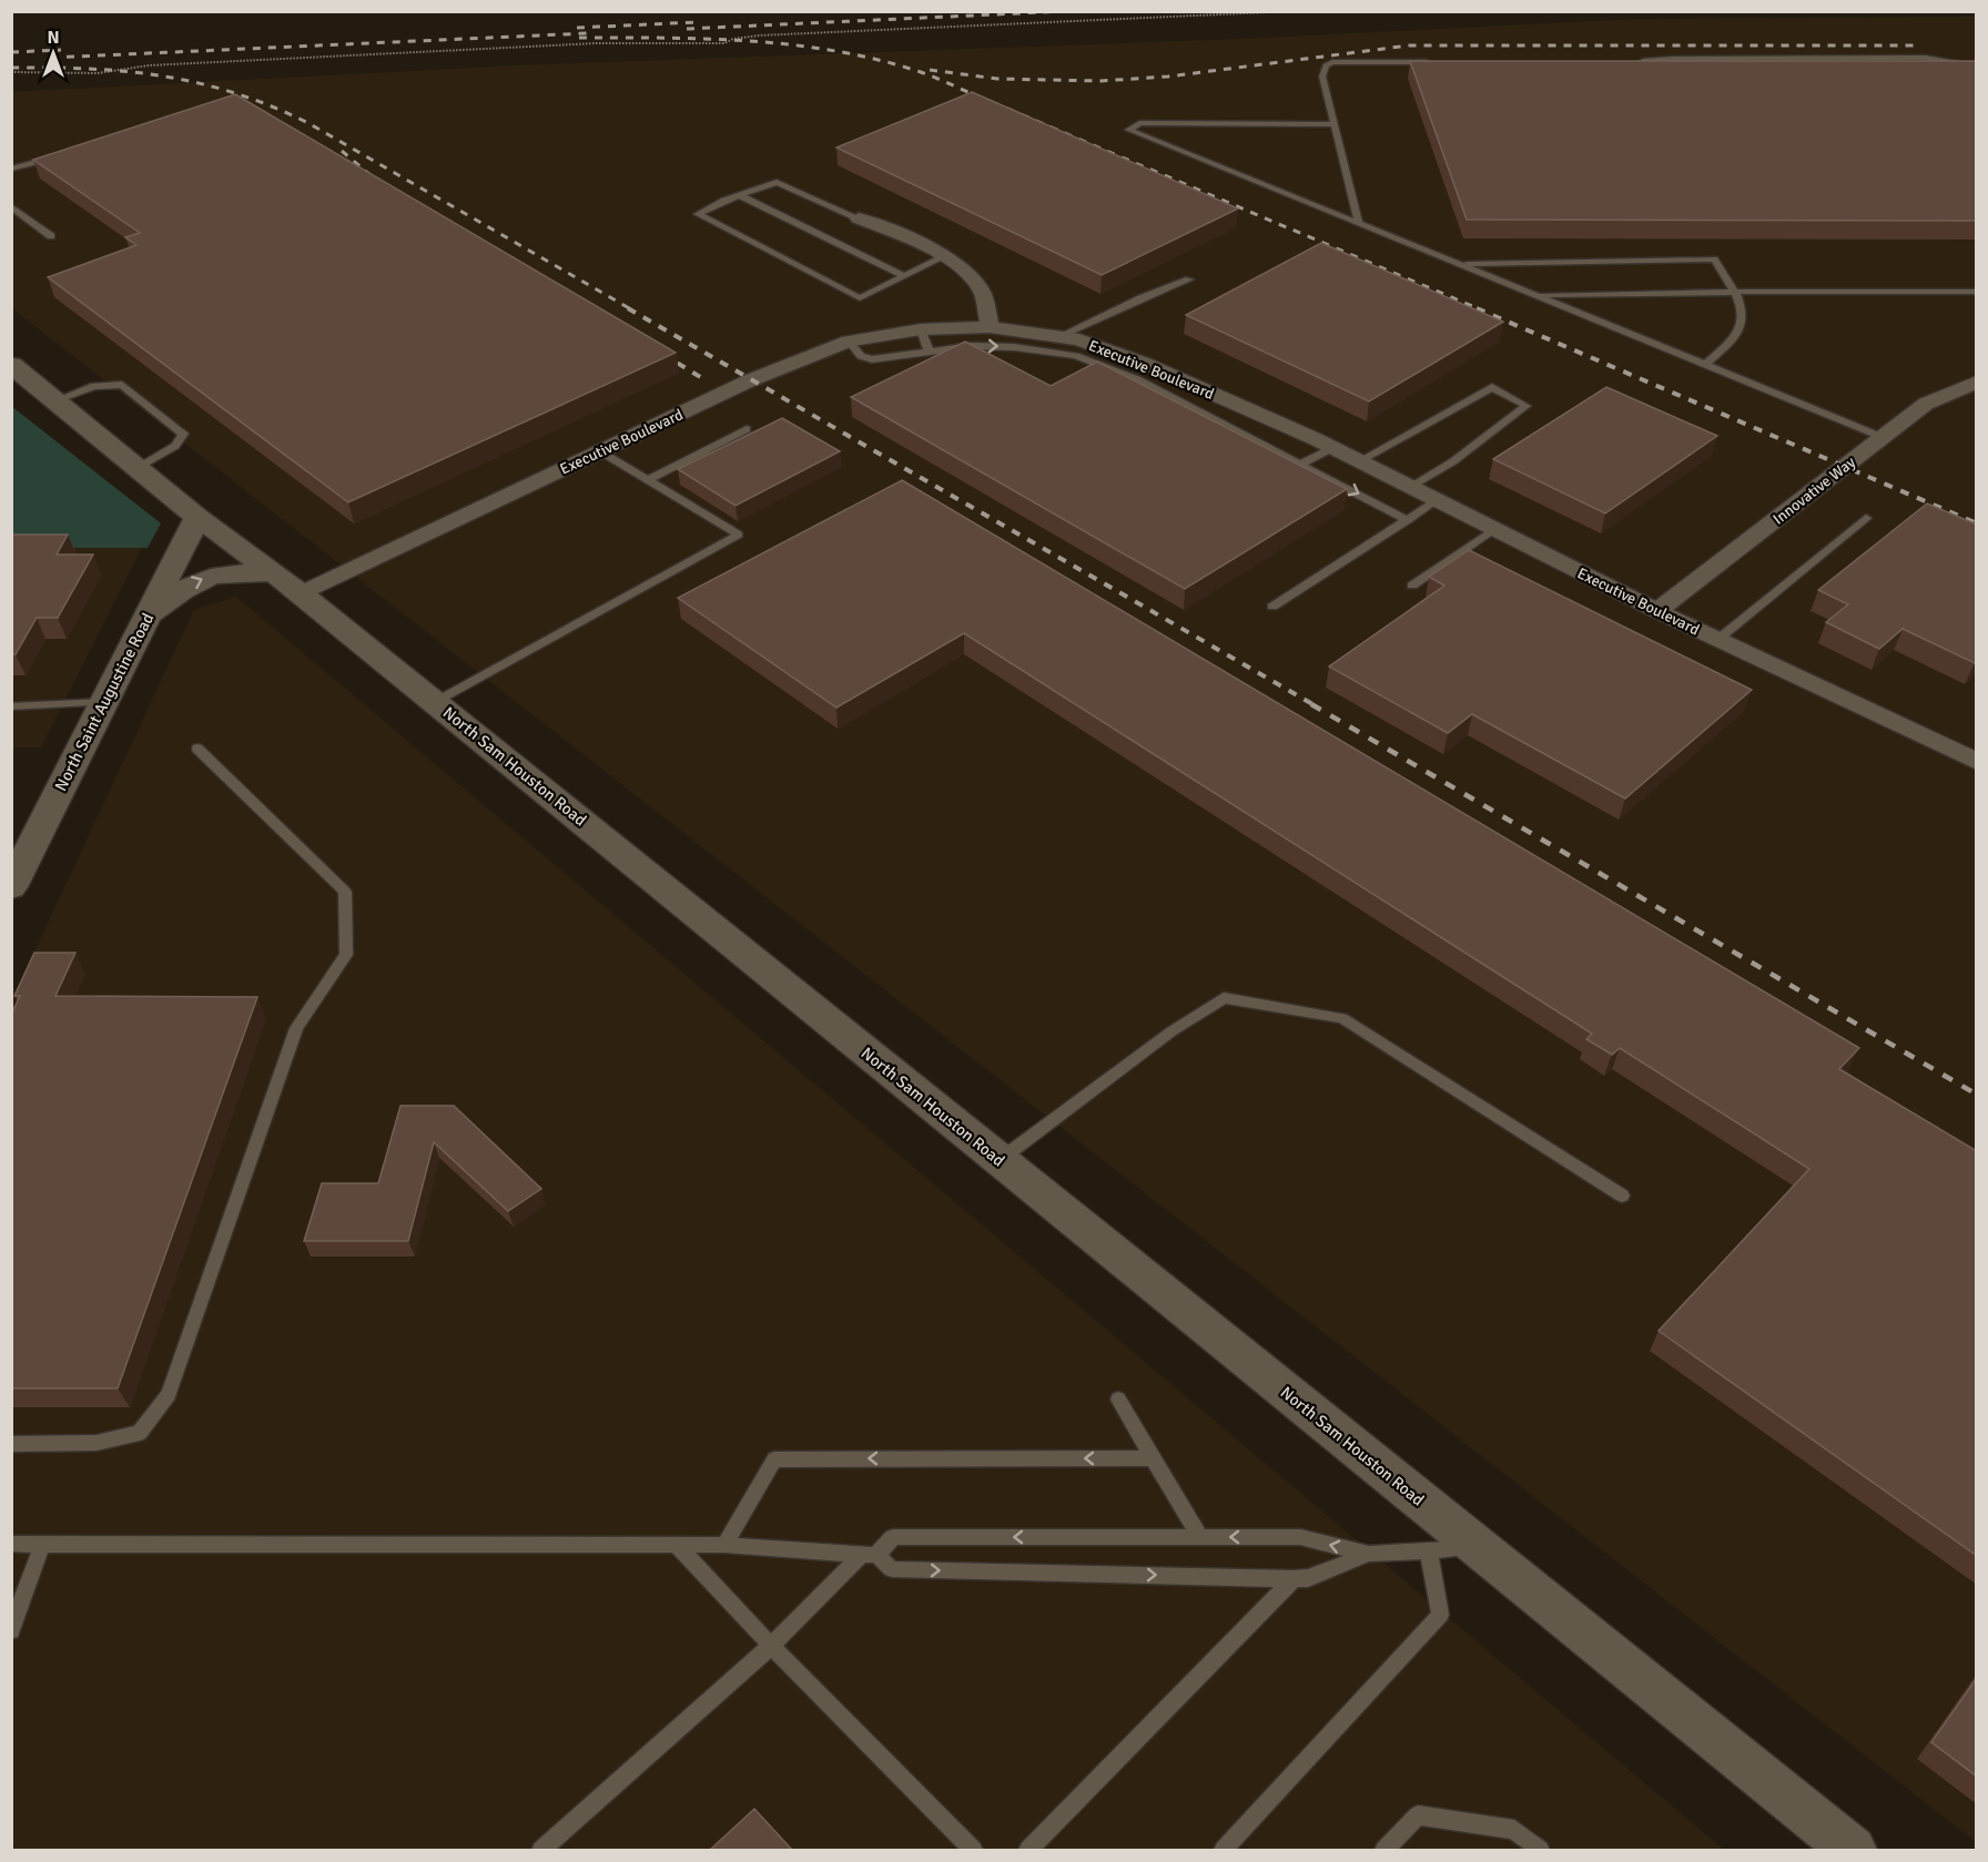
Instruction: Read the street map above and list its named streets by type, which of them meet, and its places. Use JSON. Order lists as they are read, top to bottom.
{
  "streets": {
    "street": [
      "Executive Boulevard",
      "Innovative Way",
      "North Saint Augustine Road",
      "North Sam Houston Road"
    ]
  },
  "crossings": [
    ["Executive Boulevard", "Innovative Way"],
    ["Executive Boulevard", "North Sam Houston Road"],
    ["North Saint Augustine Road", "North Sam Houston Road"]
  ],
  "north": "top"
}
